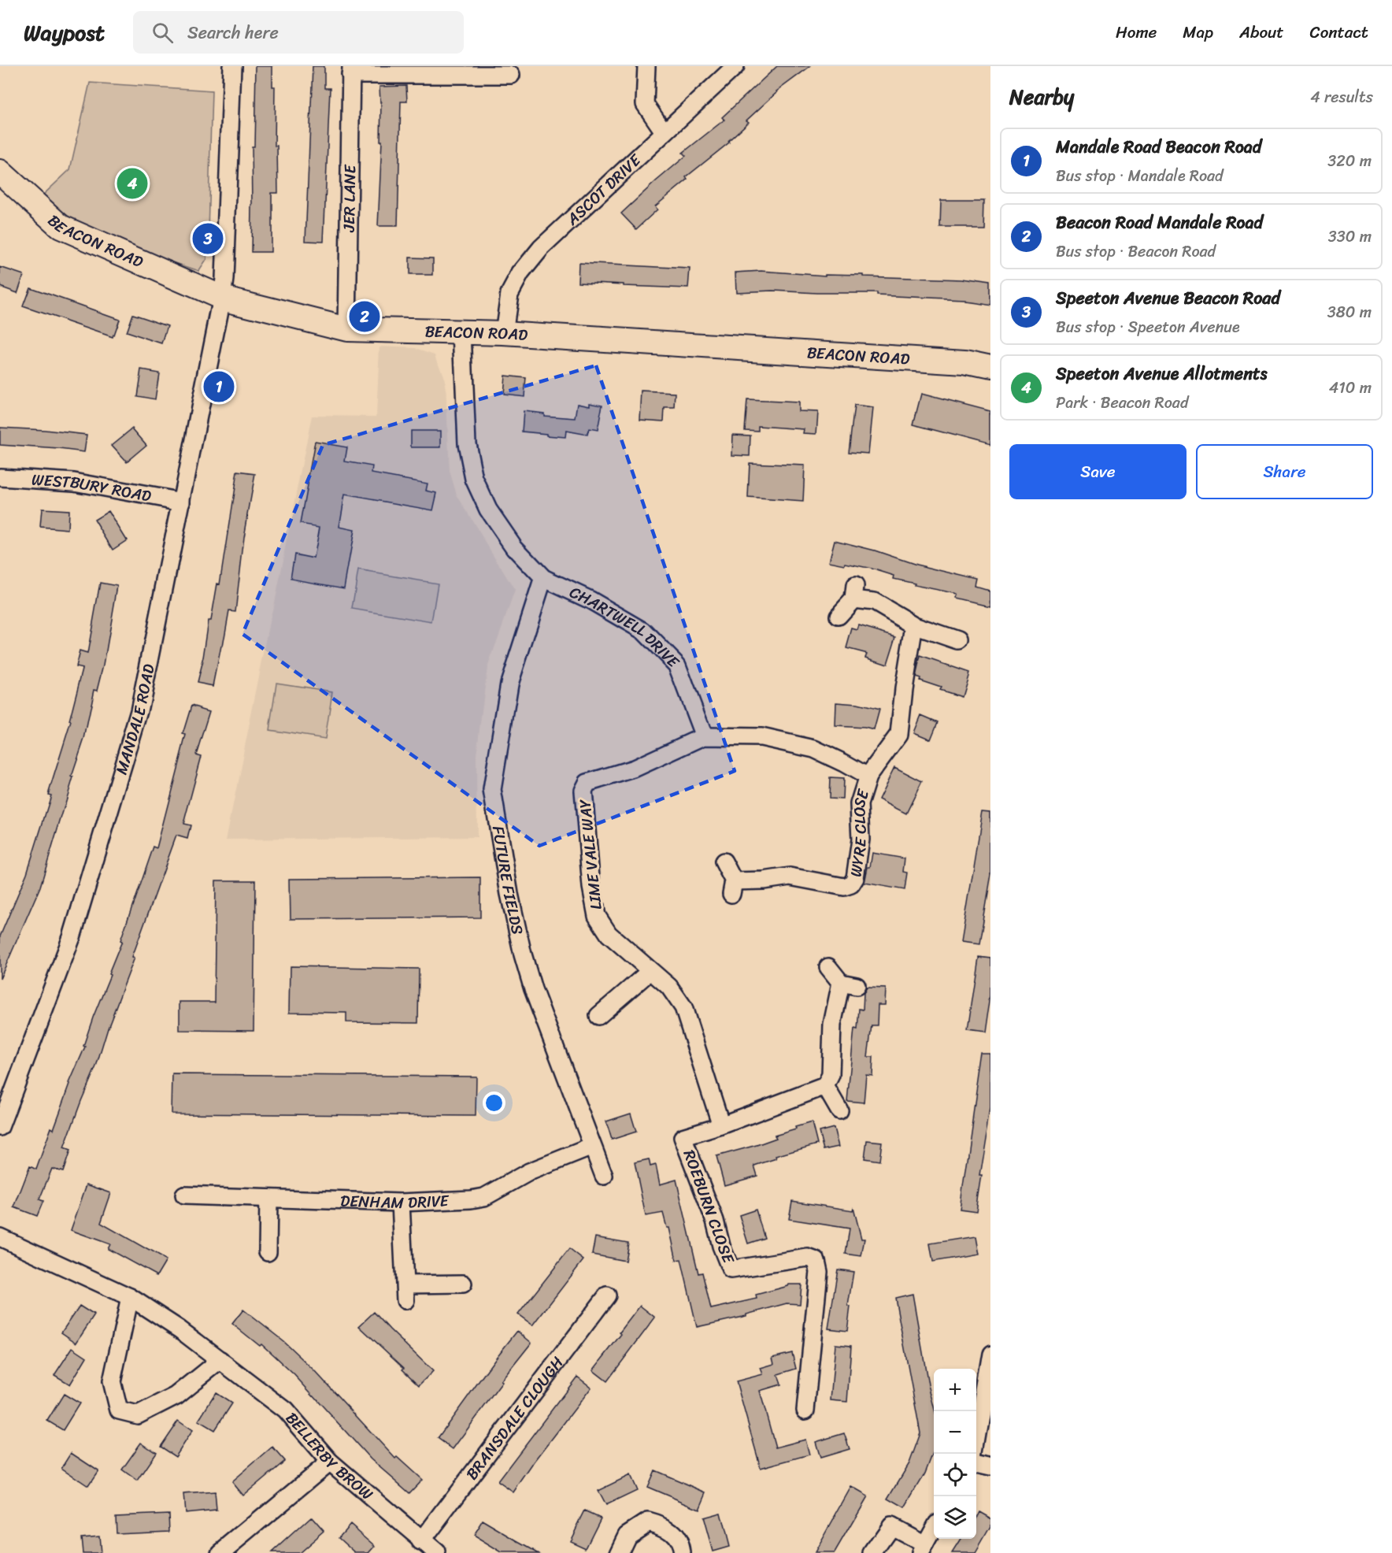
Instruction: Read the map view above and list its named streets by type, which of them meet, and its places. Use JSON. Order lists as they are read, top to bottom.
{
  "streets": {
    "main road": ["BEACON ROAD"],
    "street": [
      "ASCOT DRIVE",
      "JER LANE",
      "WESTBURY ROAD",
      "CHARTWELL DRIVE",
      "MANDALE ROAD",
      "WYRE CLOSE",
      "LIME VALE WAY",
      "FUTURE FIELDS",
      "DENHAM DRIVE",
      "ROEBURN CLOSE",
      "BRANSDALE CLOUGH",
      "BELLERBY BROW"
    ]
  },
  "crossings": [
    ["ASCOT DRIVE", "BEACON ROAD"],
    ["JER LANE", "BEACON ROAD"],
    ["BEACON ROAD", "CHARTWELL DRIVE"],
    ["BEACON ROAD", "MANDALE ROAD"],
    ["WESTBURY ROAD", "MANDALE ROAD"],
    ["CHARTWELL DRIVE", "LIME VALE WAY"],
    ["CHARTWELL DRIVE", "FUTURE FIELDS"],
    ["LIME VALE WAY", "ROEBURN CLOSE"],
    ["FUTURE FIELDS", "DENHAM DRIVE"],
    ["BRANSDALE CLOUGH", "BELLERBY BROW"]
  ],
  "page": {
    "header": "Waypost",
    "search": "Search here",
    "nav": [
      "Home",
      "Map",
      "About",
      "Contact"
    ],
    "heading": ["Nearby", "4 results"],
    "list": [
      {
        "mark": "1",
        "name": "Mandale Road Beacon Road",
        "note": "Bus stop · Mandale Road",
        "value": "320 m"
      },
      {
        "mark": "2",
        "name": "Beacon Road Mandale Road",
        "note": "Bus stop · Beacon Road",
        "value": "330 m"
      },
      {
        "mark": "3",
        "name": "Speeton Avenue Beacon Road",
        "note": "Bus stop · Speeton Avenue",
        "value": "380 m"
      },
      {
        "mark": "4",
        "name": "Speeton Avenue Allotments",
        "note": "Park · Beacon Road",
        "value": "410 m"
      }
    ],
    "pins": [
      "4",
      "3",
      "2",
      "1"
    ],
    "buttons": ["Save", "Share"],
    "map_buttons": ["+", "−"]
  }
}
